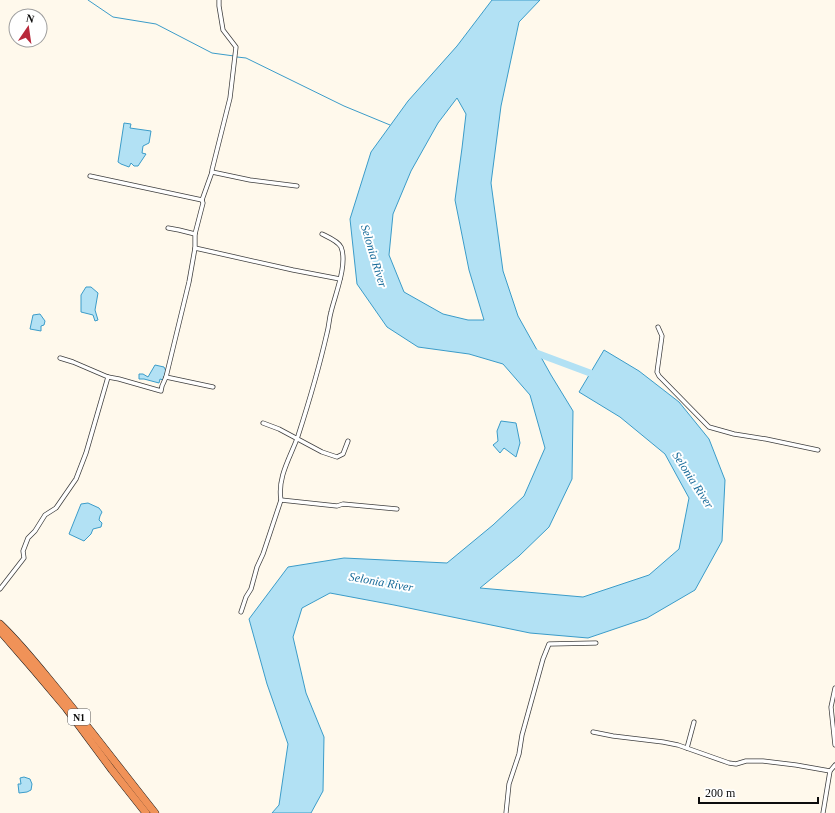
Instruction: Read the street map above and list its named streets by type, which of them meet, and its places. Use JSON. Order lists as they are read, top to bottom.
{
  "streets": {
    "highway": ["N1"]
  },
  "water": ["Selonia River"],
  "scale_bar": "200 m",
  "north": "top"
}
